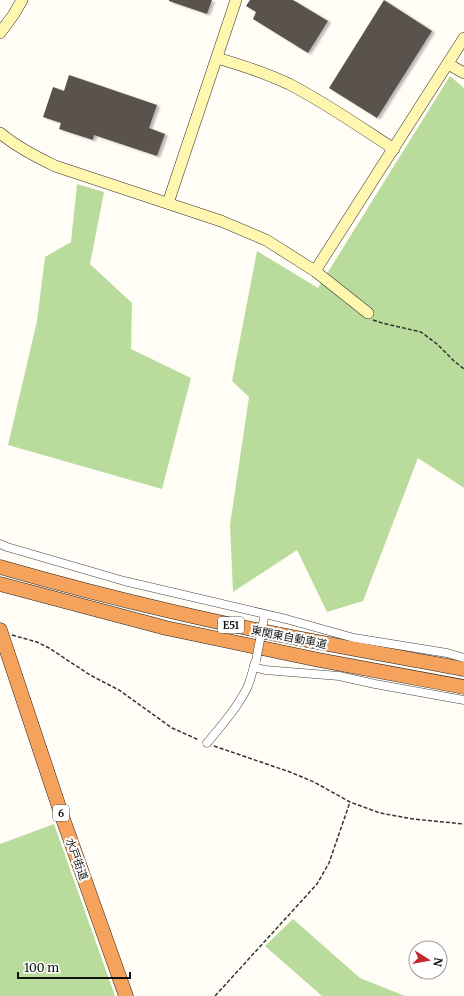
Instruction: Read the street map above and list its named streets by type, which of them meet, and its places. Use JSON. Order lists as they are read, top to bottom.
{
  "streets": {
    "highway": [
      "E51",
      "東関東自動車道",
      "6",
      "水戸街道"
    ]
  },
  "scale_bar": "100 m",
  "north": "right"
}
